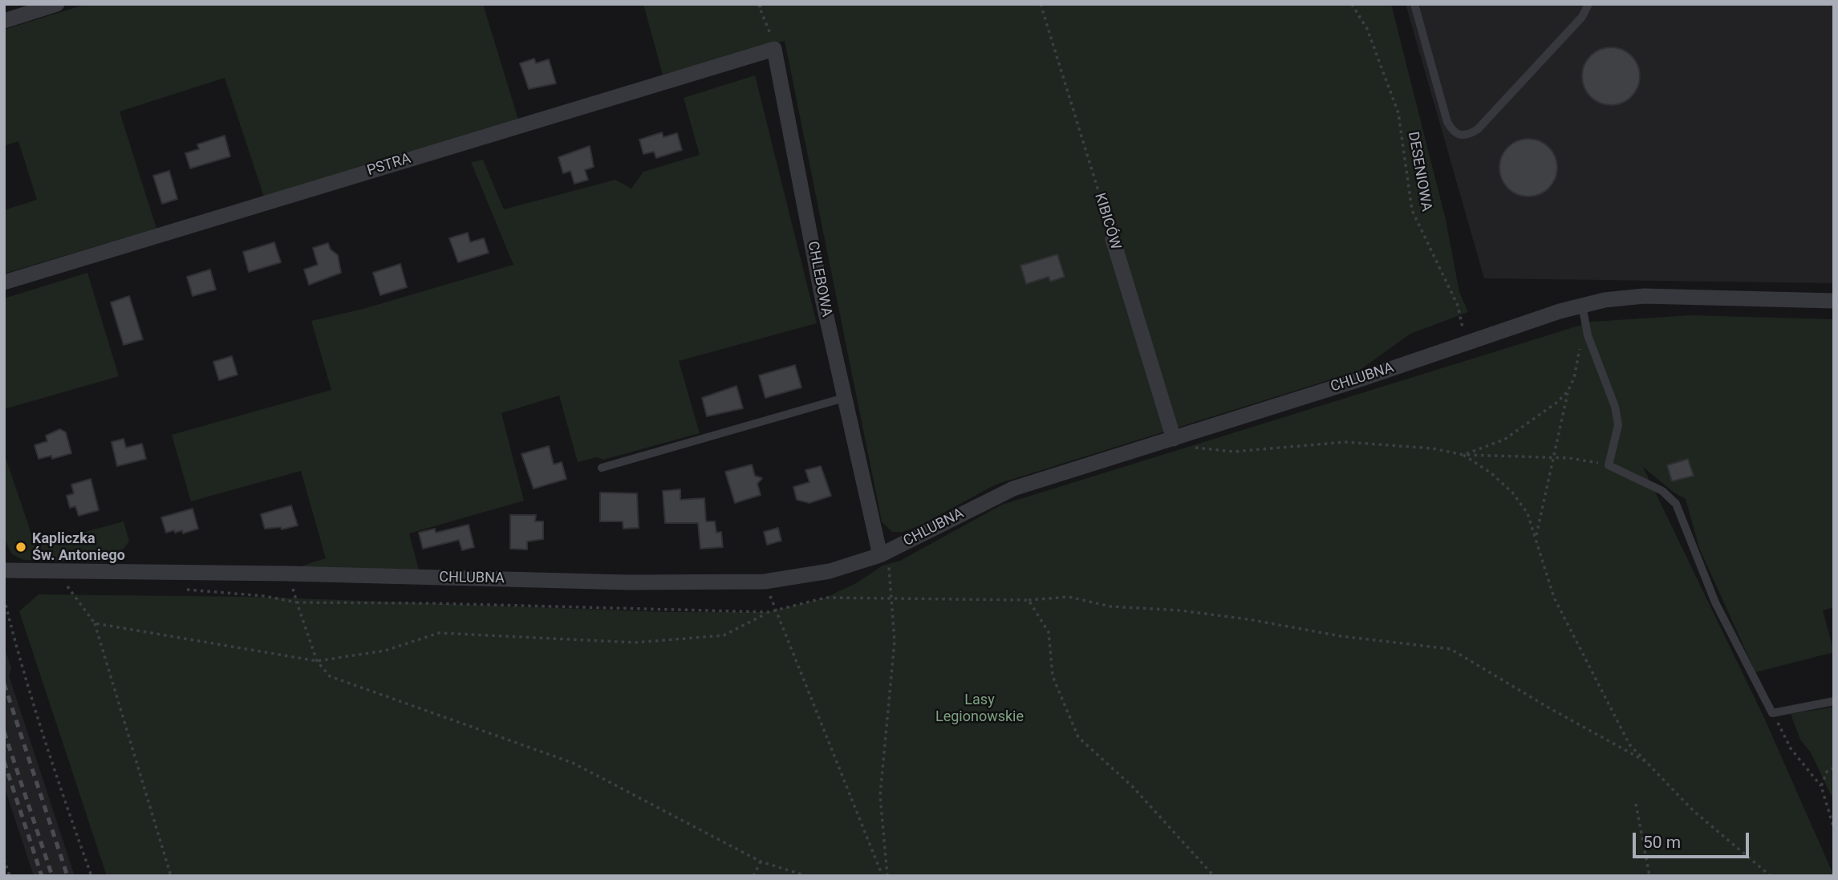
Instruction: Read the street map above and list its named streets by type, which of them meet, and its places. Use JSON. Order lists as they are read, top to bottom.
{
  "streets": {
    "street": [
      "PSTRA",
      "KIBICÓW",
      "CHLEBOWA",
      "CHLUBNA"
    ],
    "path": ["DESENIOWA"]
  },
  "crossings": [
    ["PSTRA", "CHLEBOWA"],
    ["DESENIOWA", "CHLUBNA"],
    ["KIBICÓW", "CHLUBNA"],
    ["CHLEBOWA", "CHLUBNA"]
  ],
  "parks": ["Lasy Legionowskie"],
  "places": ["Kapliczka Św. Antoniego"],
  "scale_bar": "50 m"
}
